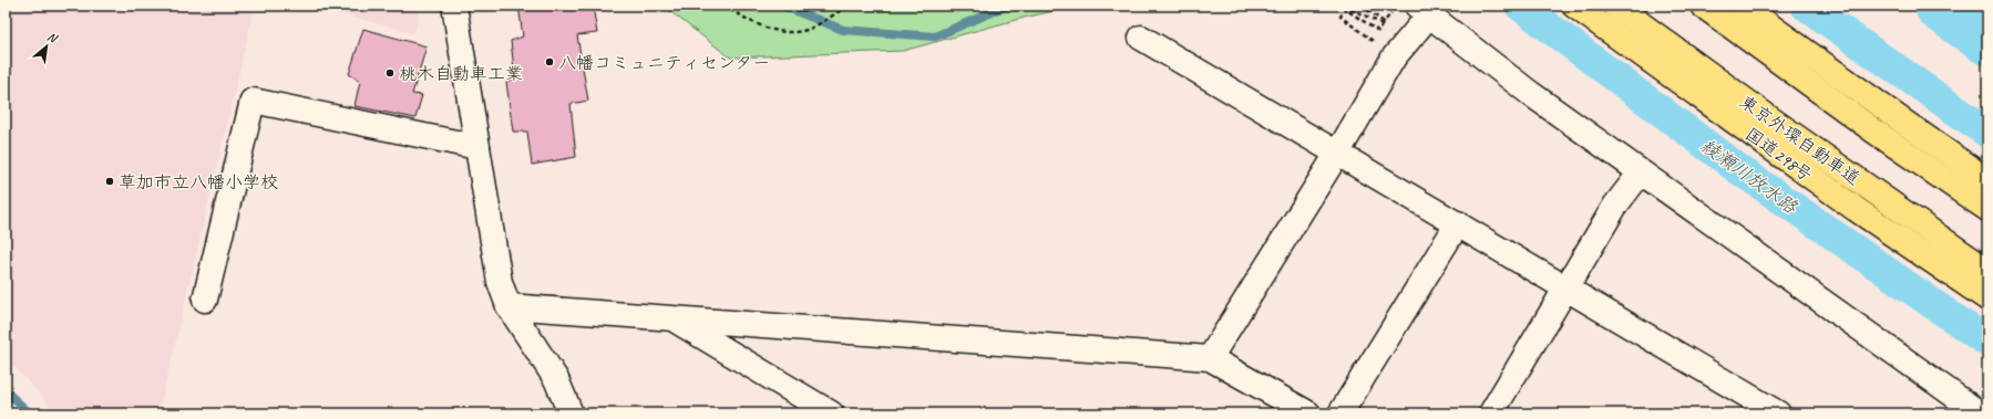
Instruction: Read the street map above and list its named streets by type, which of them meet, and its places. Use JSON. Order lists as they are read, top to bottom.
{
  "streets": {
    "highway": ["東京外環自動車道", "国道298号"]
  },
  "water": ["綾瀬川放水路"],
  "places": ["八幡コミュニティセンター", "桃木自動車工業", "草加市立八幡小学校"],
  "north": "top right"
}
